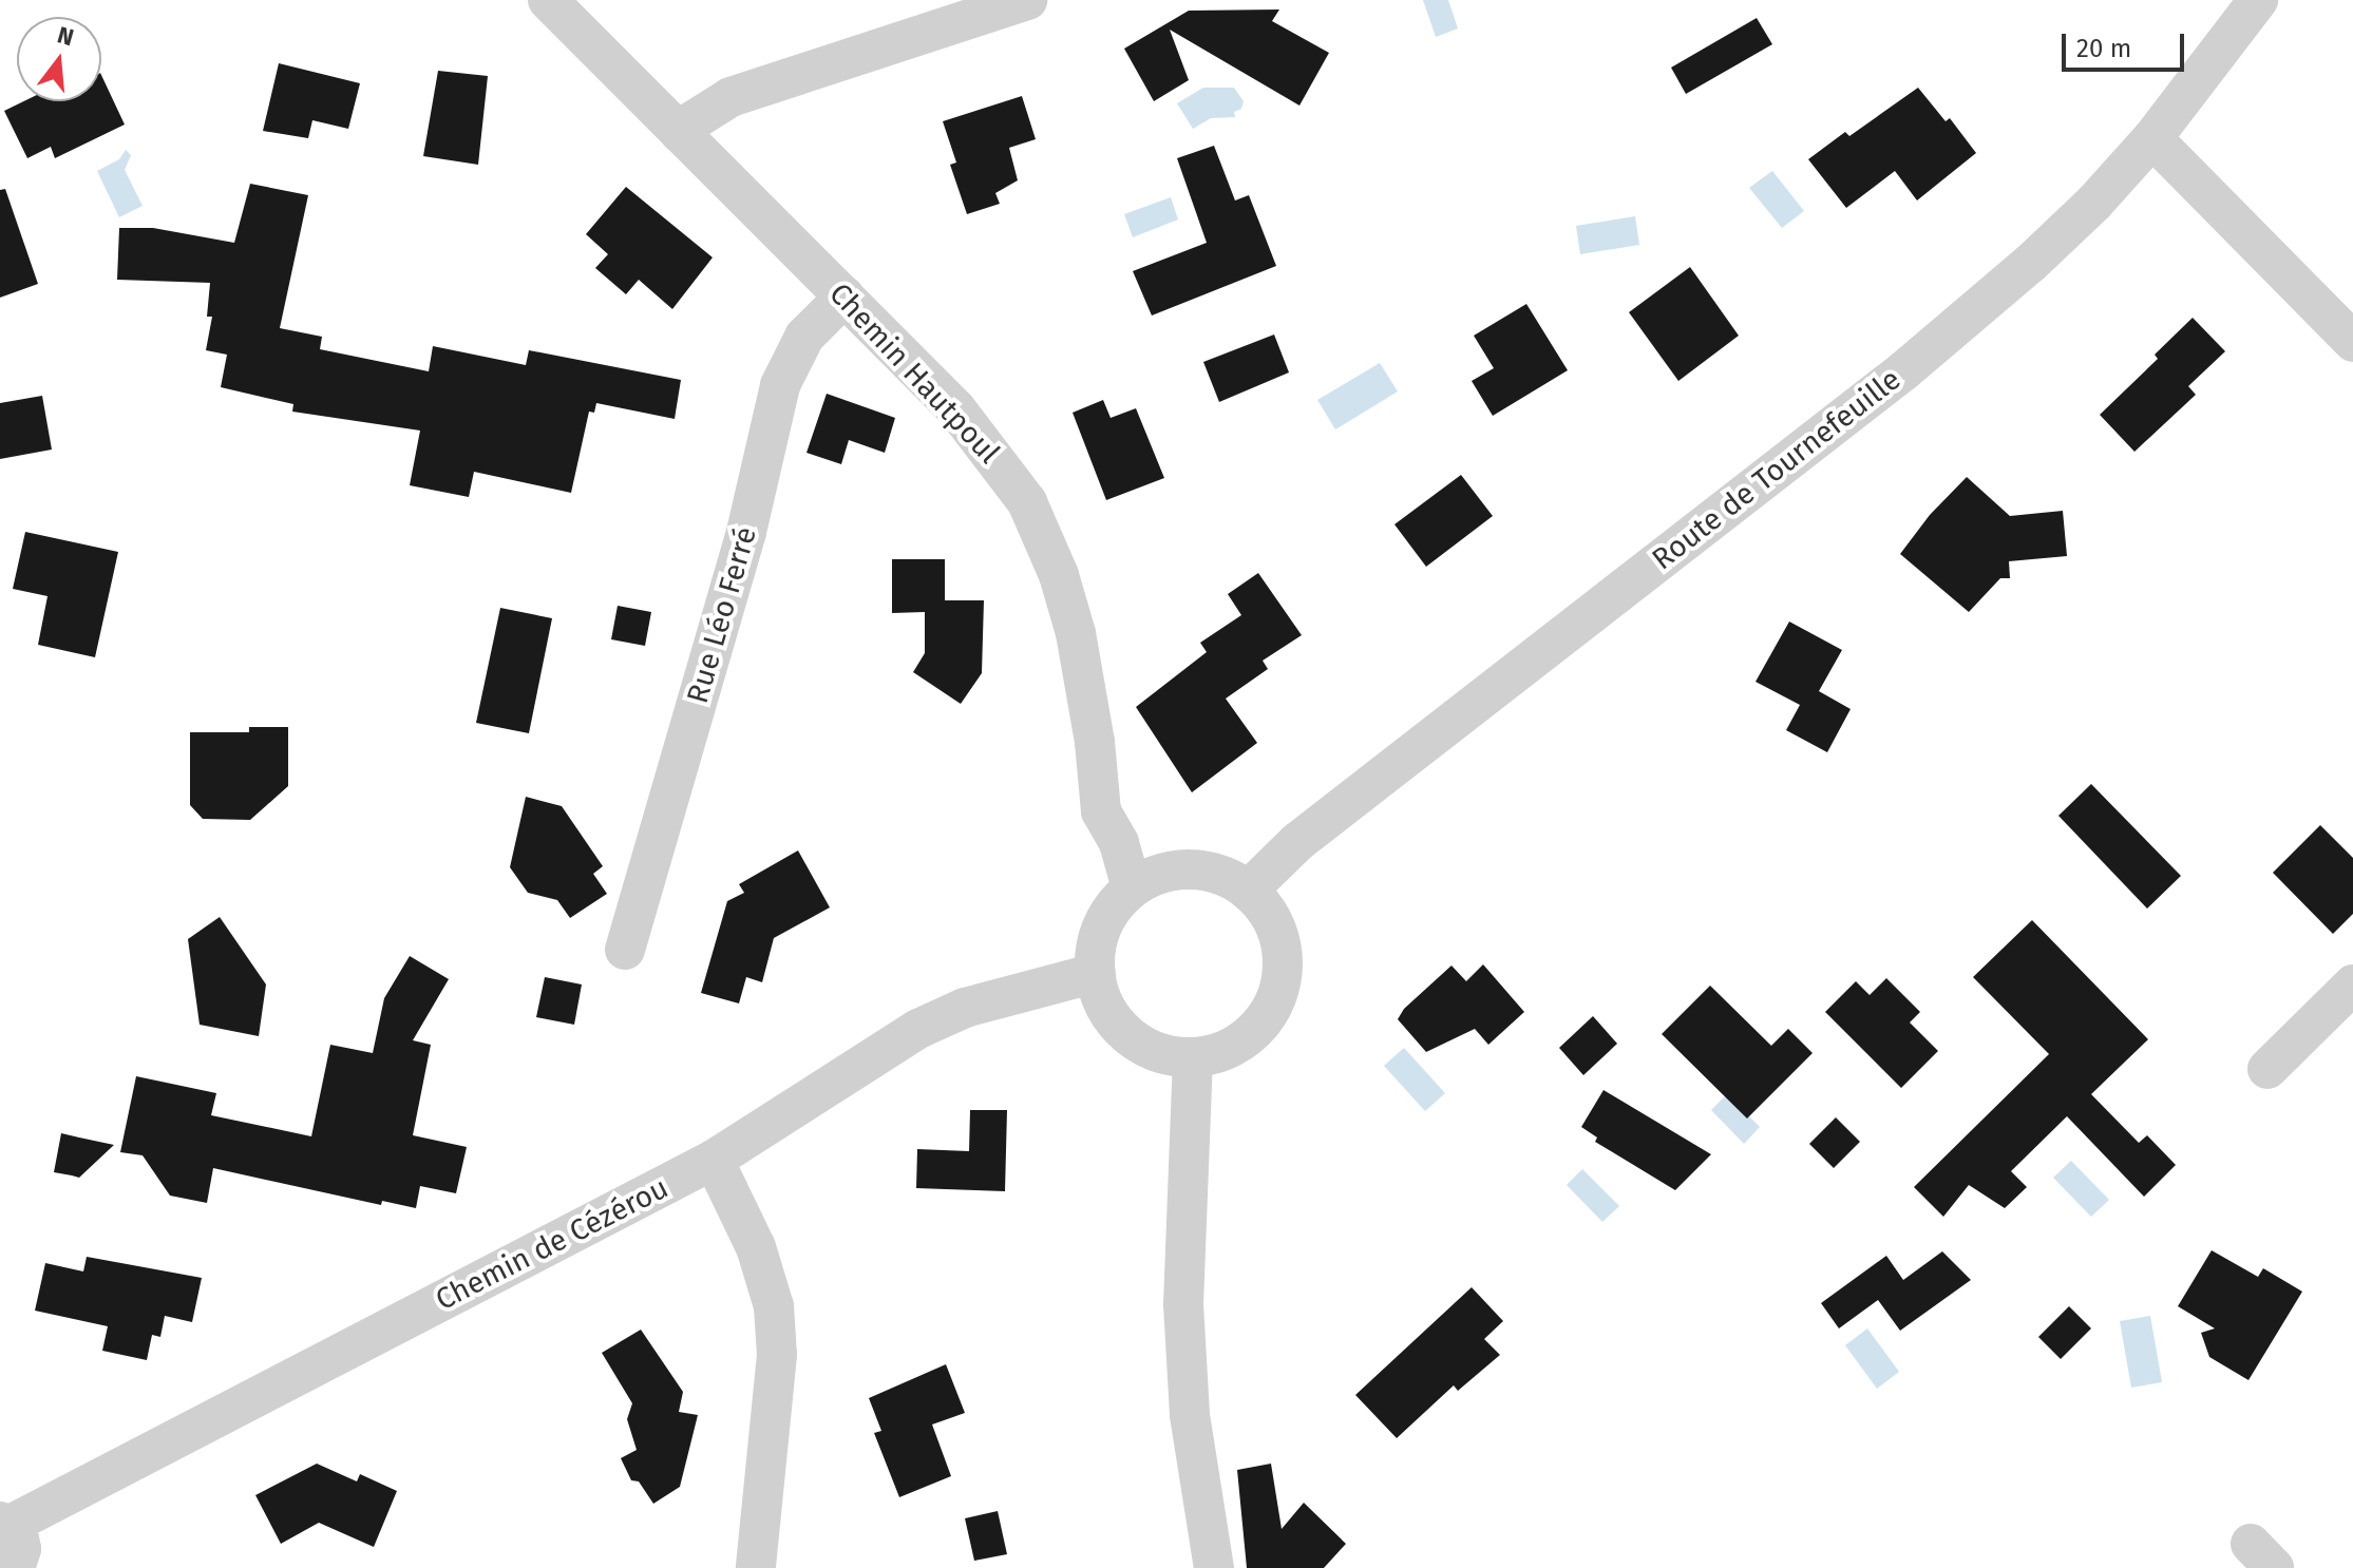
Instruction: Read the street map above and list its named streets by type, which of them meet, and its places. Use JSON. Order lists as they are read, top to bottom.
{
  "streets": {
    "street": [
      "Chemin Hautpoul",
      "Route de Tournefeuille",
      "Rue Léo Ferré",
      "Chemin de Cézérou"
    ]
  },
  "crossings": [
    ["Chemin Hautpoul", "Route de Tournefeuille"],
    ["Chemin Hautpoul", "Rue Léo Ferré"],
    ["Chemin Hautpoul", "Chemin de Cézérou"],
    ["Route de Tournefeuille", "Chemin de Cézérou"]
  ],
  "scale_bar": "20 m",
  "north": "top"
}
